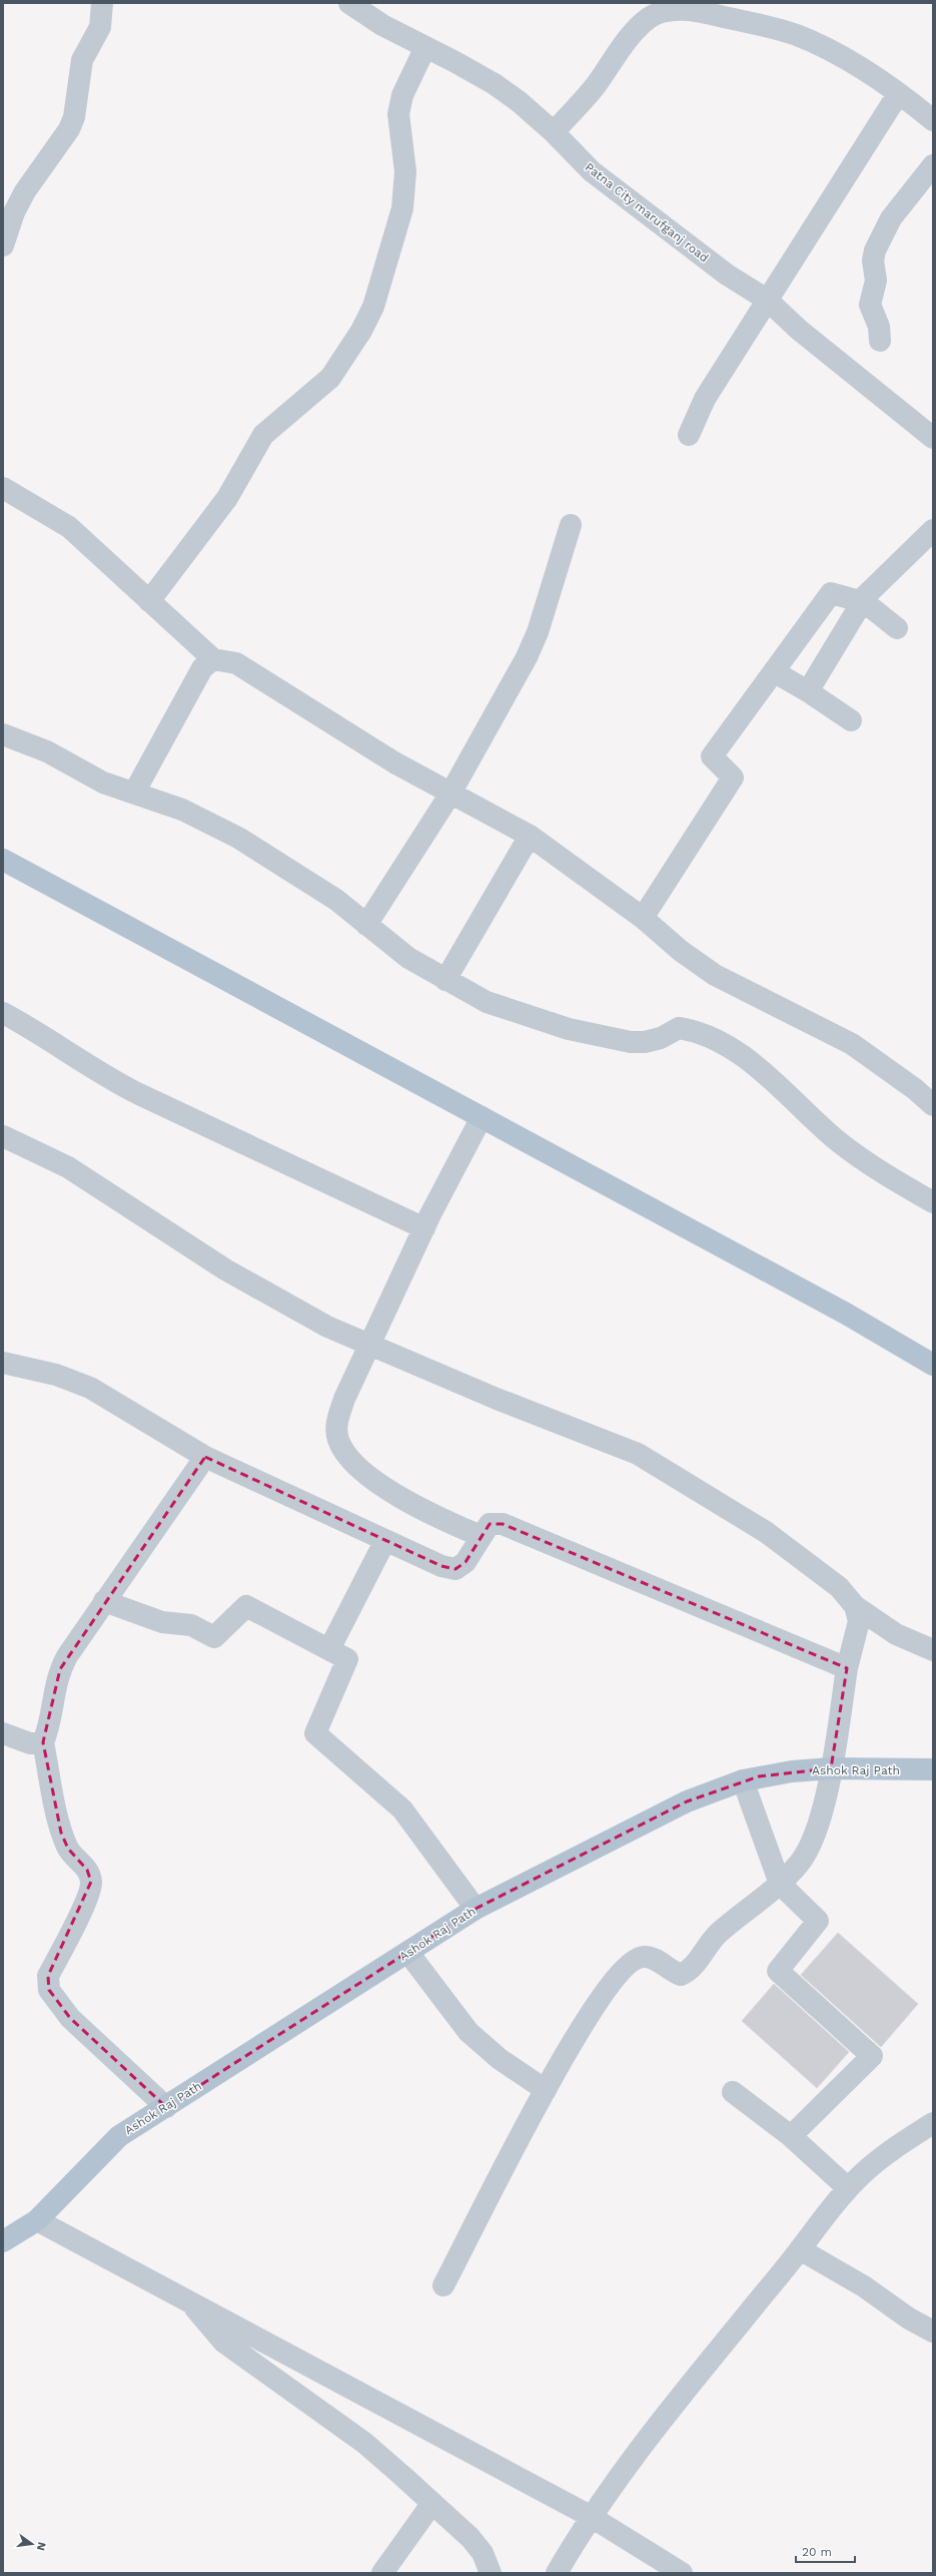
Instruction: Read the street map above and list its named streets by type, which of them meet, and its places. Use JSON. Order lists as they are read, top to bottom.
{
  "streets": {
    "main road": ["Ashok Raj Path"],
    "street": ["Patna City marufganj road"]
  },
  "scale_bar": "20 m",
  "north": "right"
}
